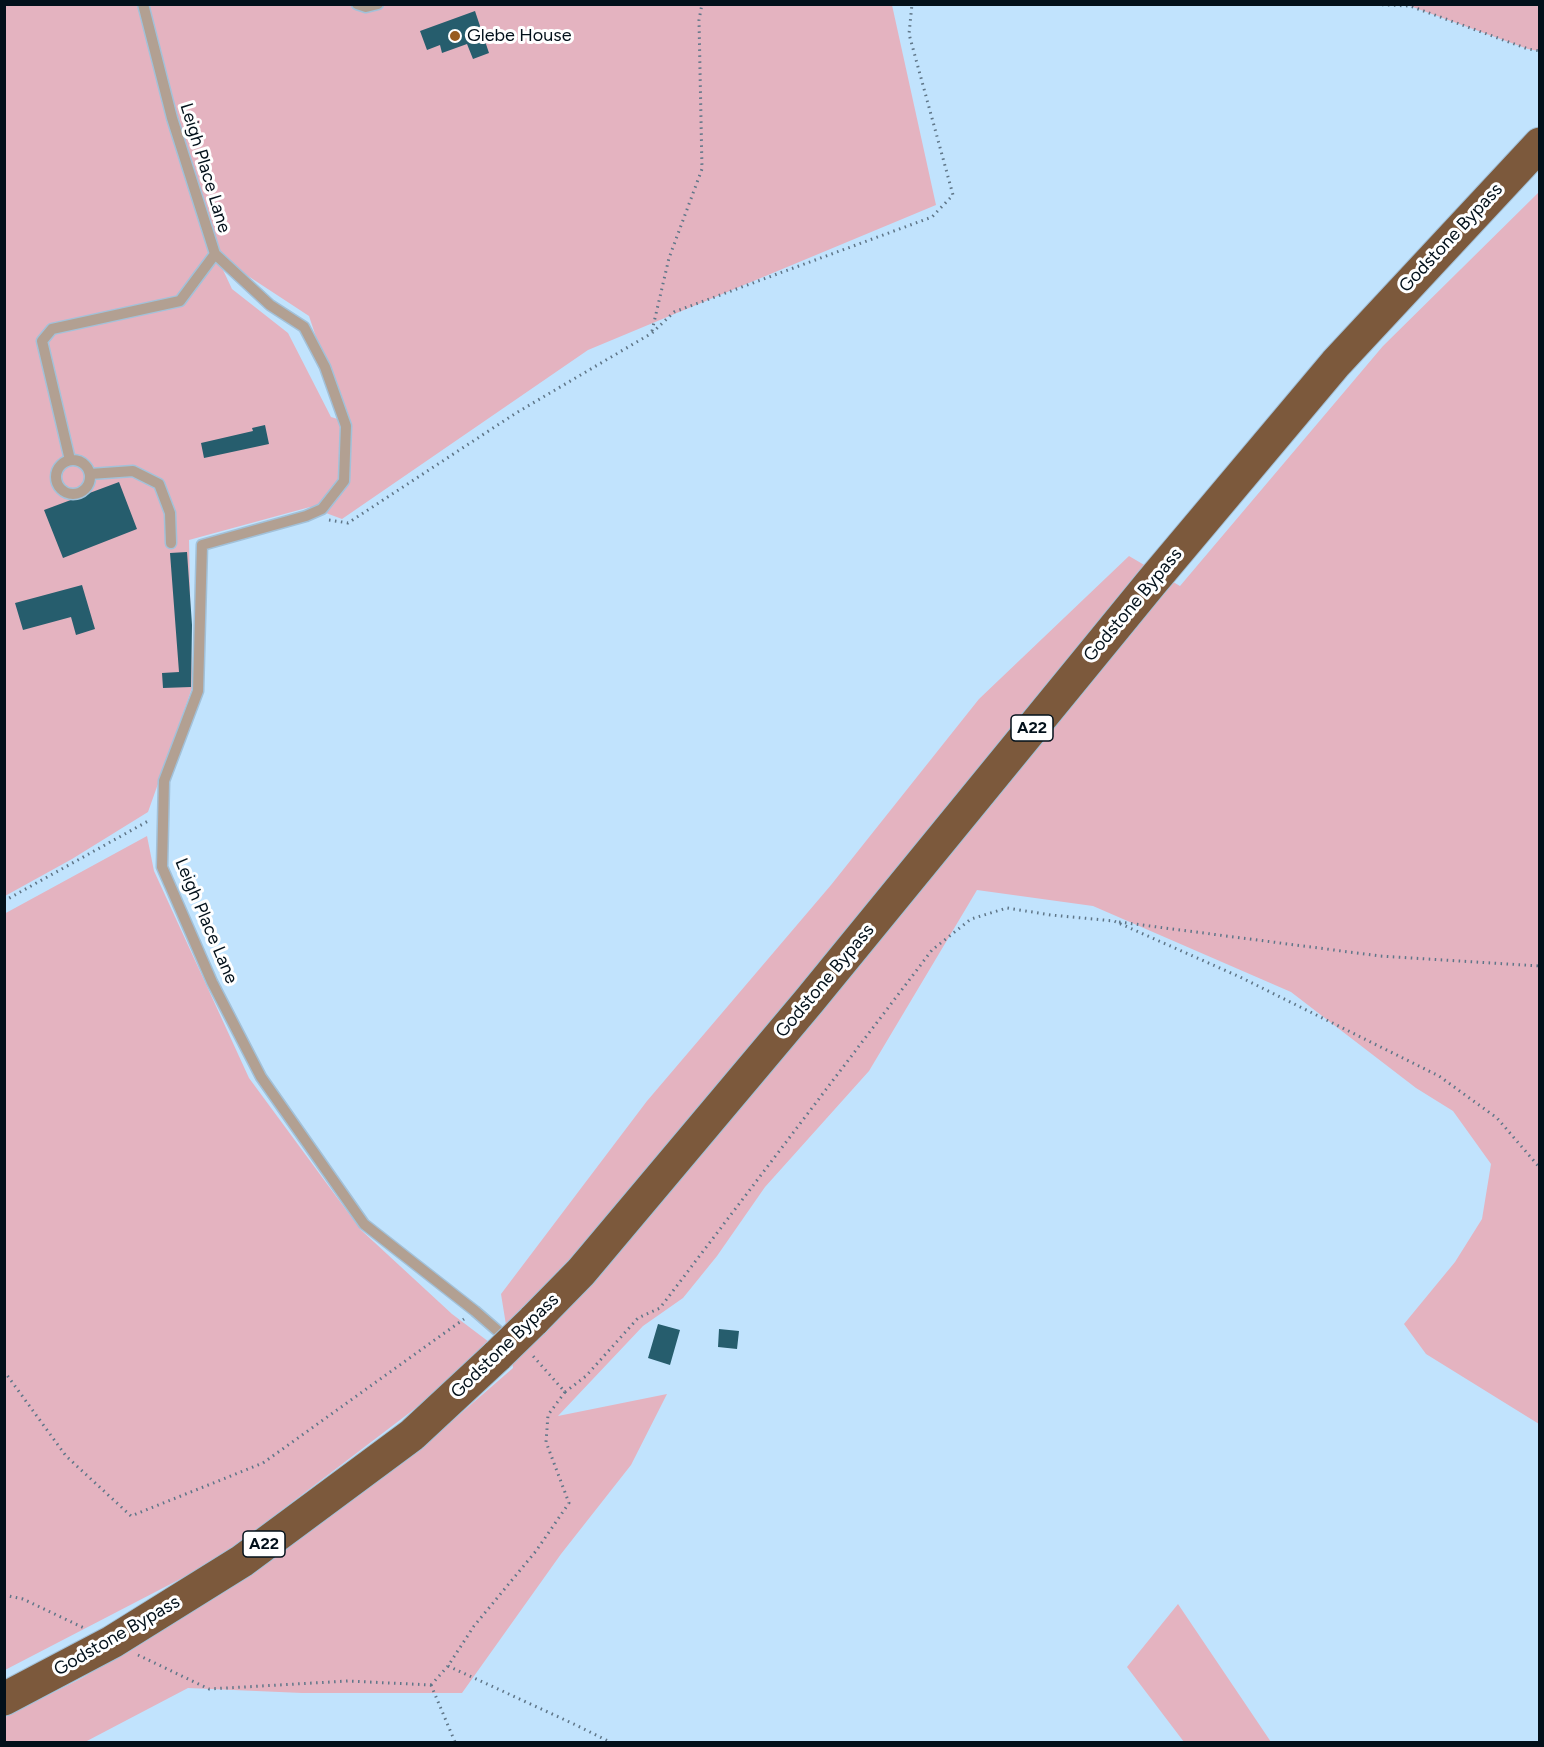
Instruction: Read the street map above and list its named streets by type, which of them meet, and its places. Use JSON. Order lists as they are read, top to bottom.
{
  "streets": {
    "highway": ["Godstone Bypass", "A22"],
    "lane": ["Leigh Place Lane"]
  },
  "crossings": [
    ["Leigh Place Lane", "Godstone Bypass"]
  ],
  "places": ["Glebe House"]
}
